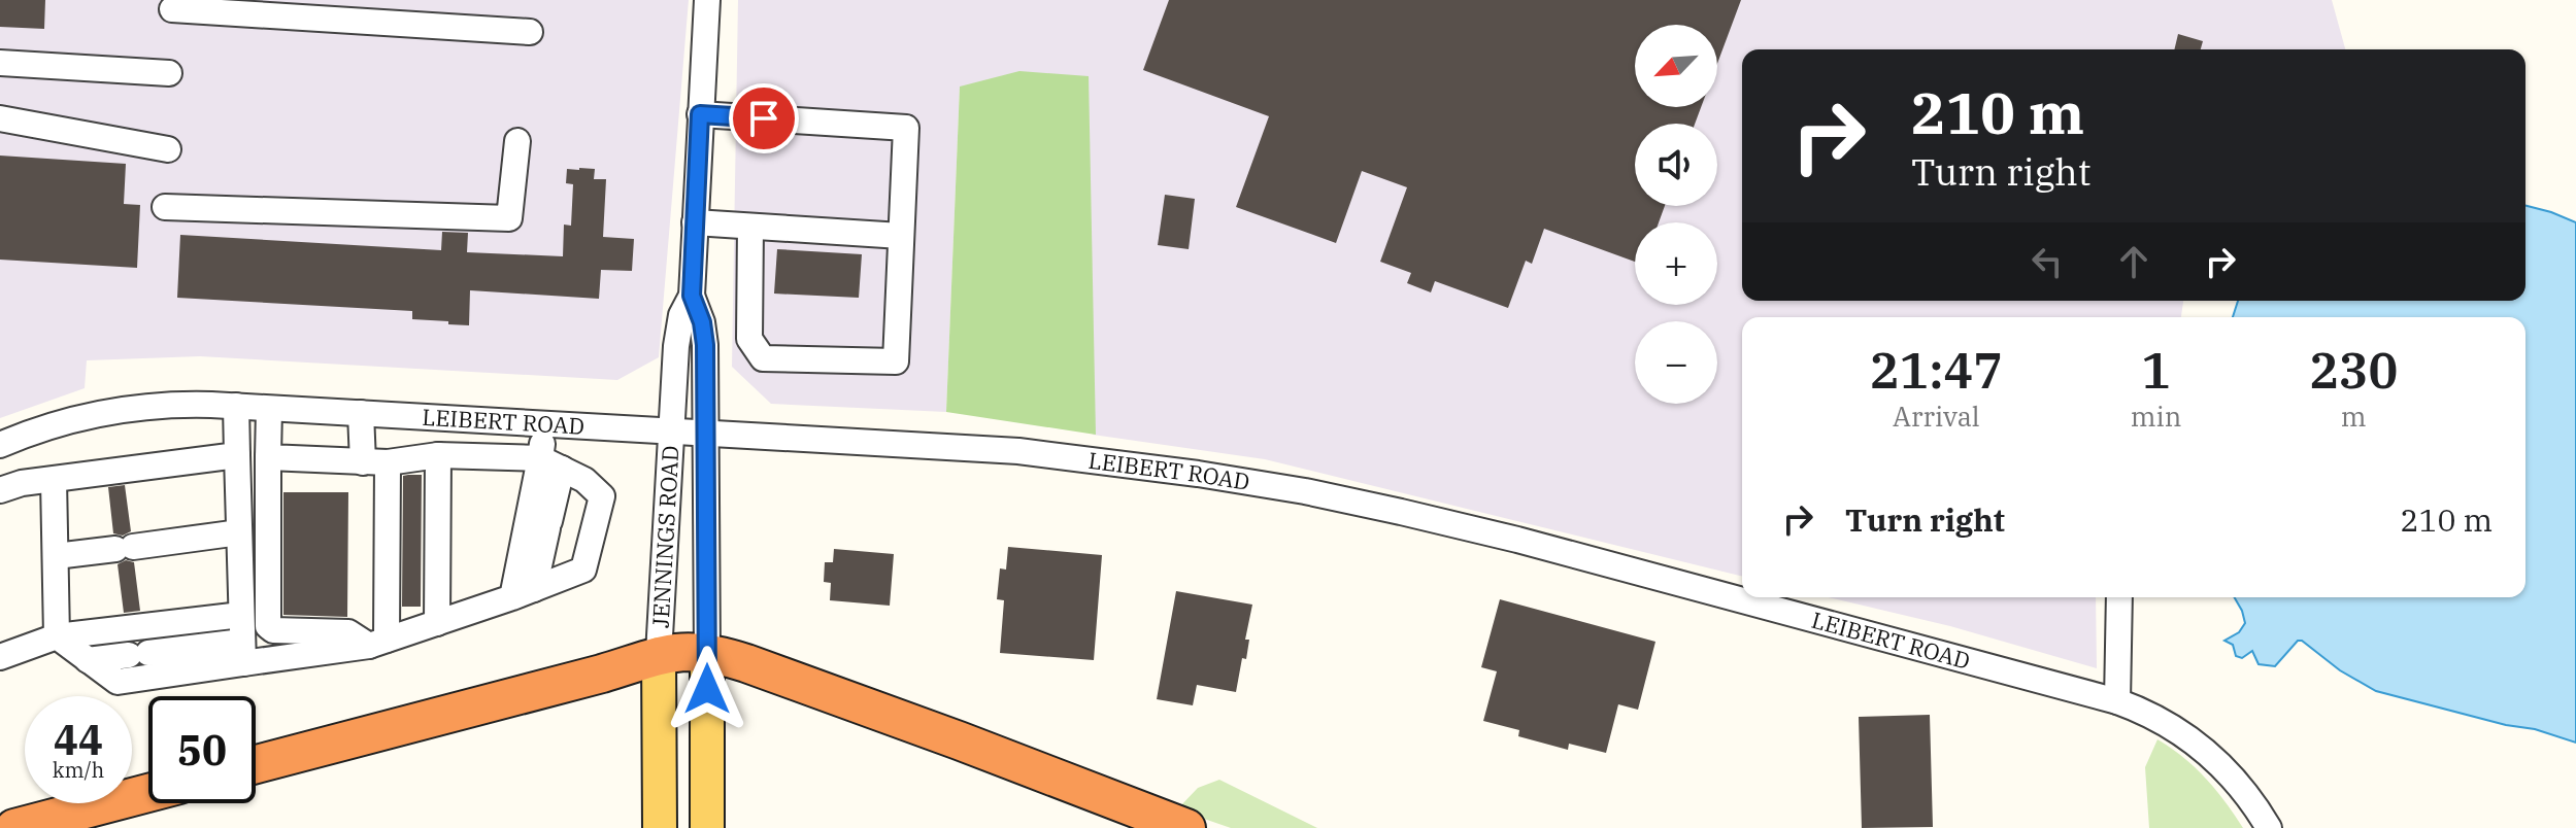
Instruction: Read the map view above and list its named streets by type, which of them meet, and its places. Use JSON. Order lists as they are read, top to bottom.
{
  "streets": {
    "main road": ["JENNINGS ROAD"],
    "street": ["LEIBERT ROAD"]
  },
  "crossings": [
    ["LEIBERT ROAD", "JENNINGS ROAD"]
  ],
  "north": "bottom left",
  "page": {
    "map_buttons": ["+", "−"],
    "turn": ["210 m", "Turn right"],
    "eta": [
      "21:47",
      "Arrival",
      "1",
      "min",
      "230",
      "m"
    ],
    "list": [
      {
        "name": "Turn right",
        "value": "210 m"
      }
    ],
    "speed": "44 km/h",
    "limit": "50"
  }
}
